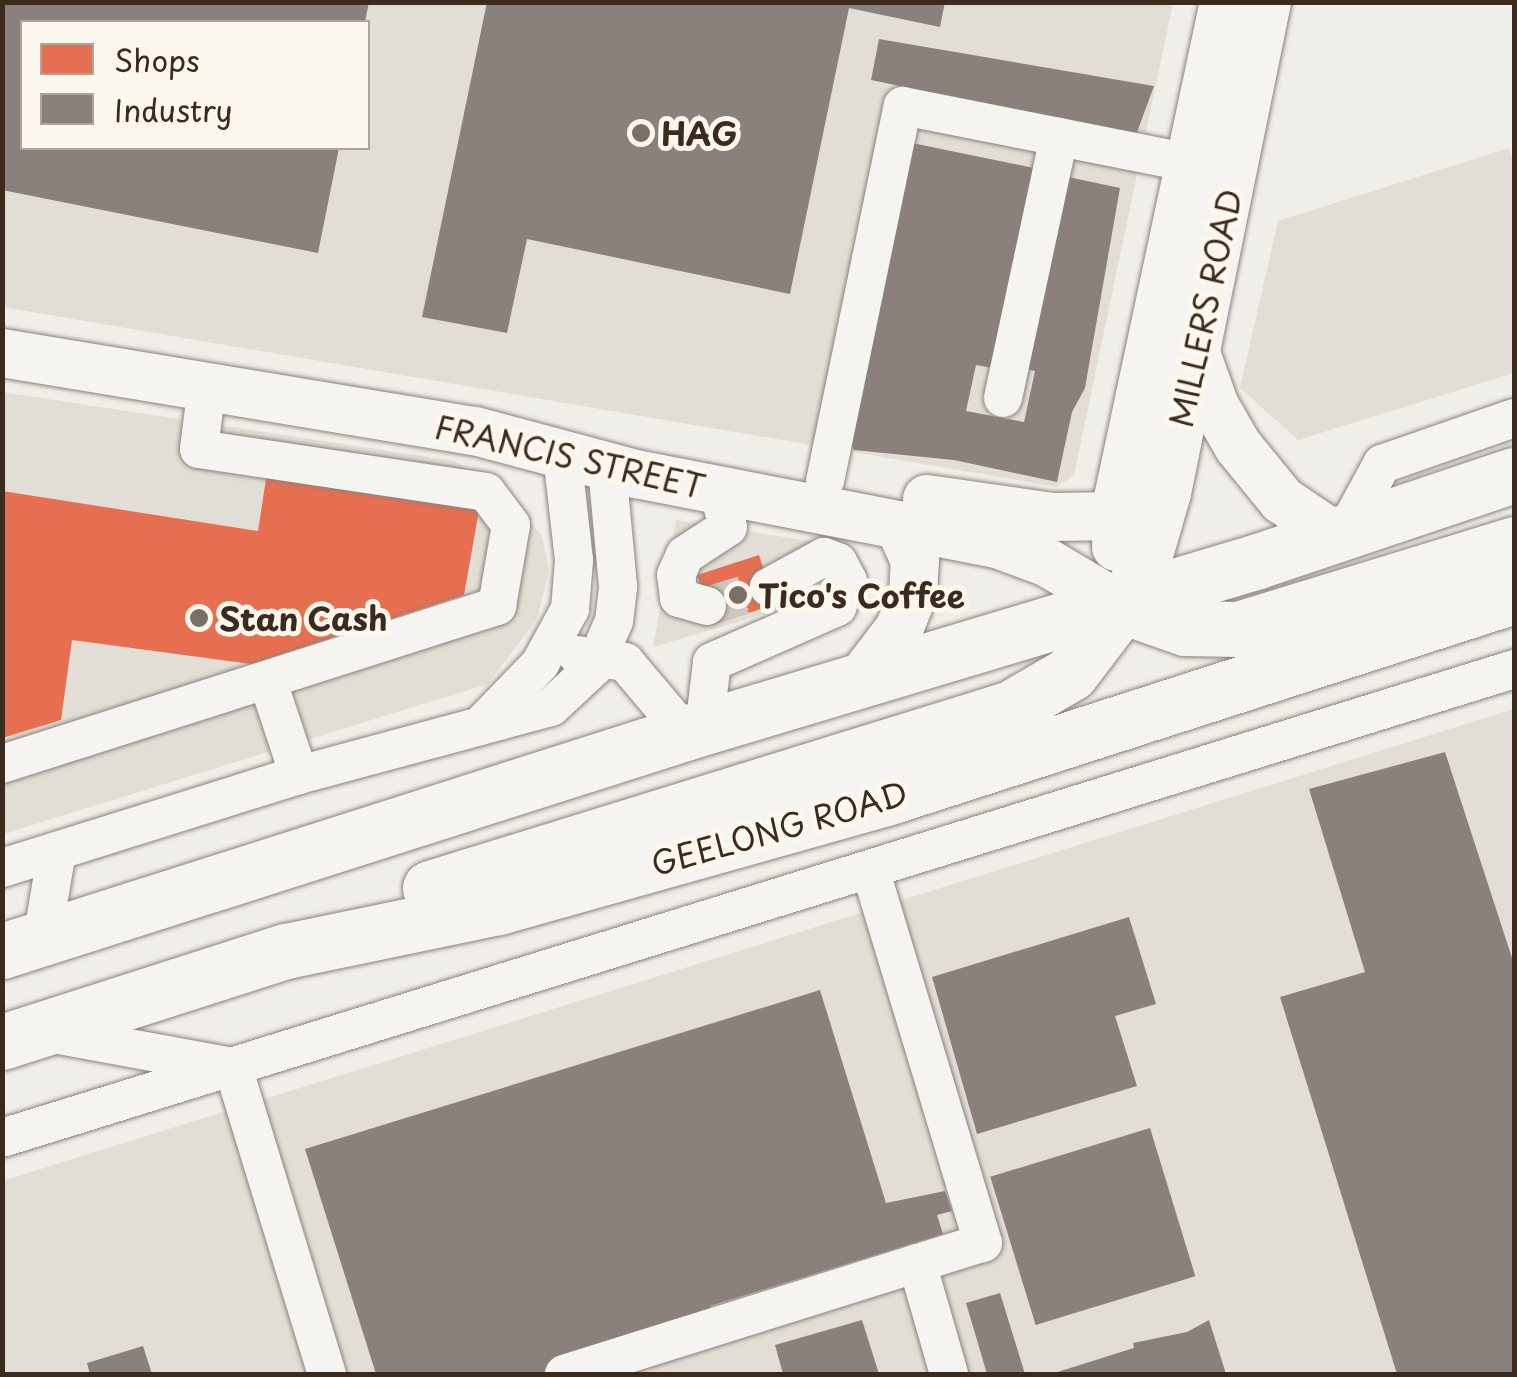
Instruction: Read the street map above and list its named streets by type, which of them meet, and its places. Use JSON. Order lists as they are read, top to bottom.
{
  "streets": {
    "highway": ["GEELONG ROAD"],
    "main road": ["MILLERS ROAD", "FRANCIS STREET"]
  },
  "crossings": [
    ["MILLERS ROAD", "FRANCIS STREET"]
  ],
  "places": ["HAG", "Tico's Coffee", "Stan Cash"],
  "legend": ["Shops", "Industry"]
}
